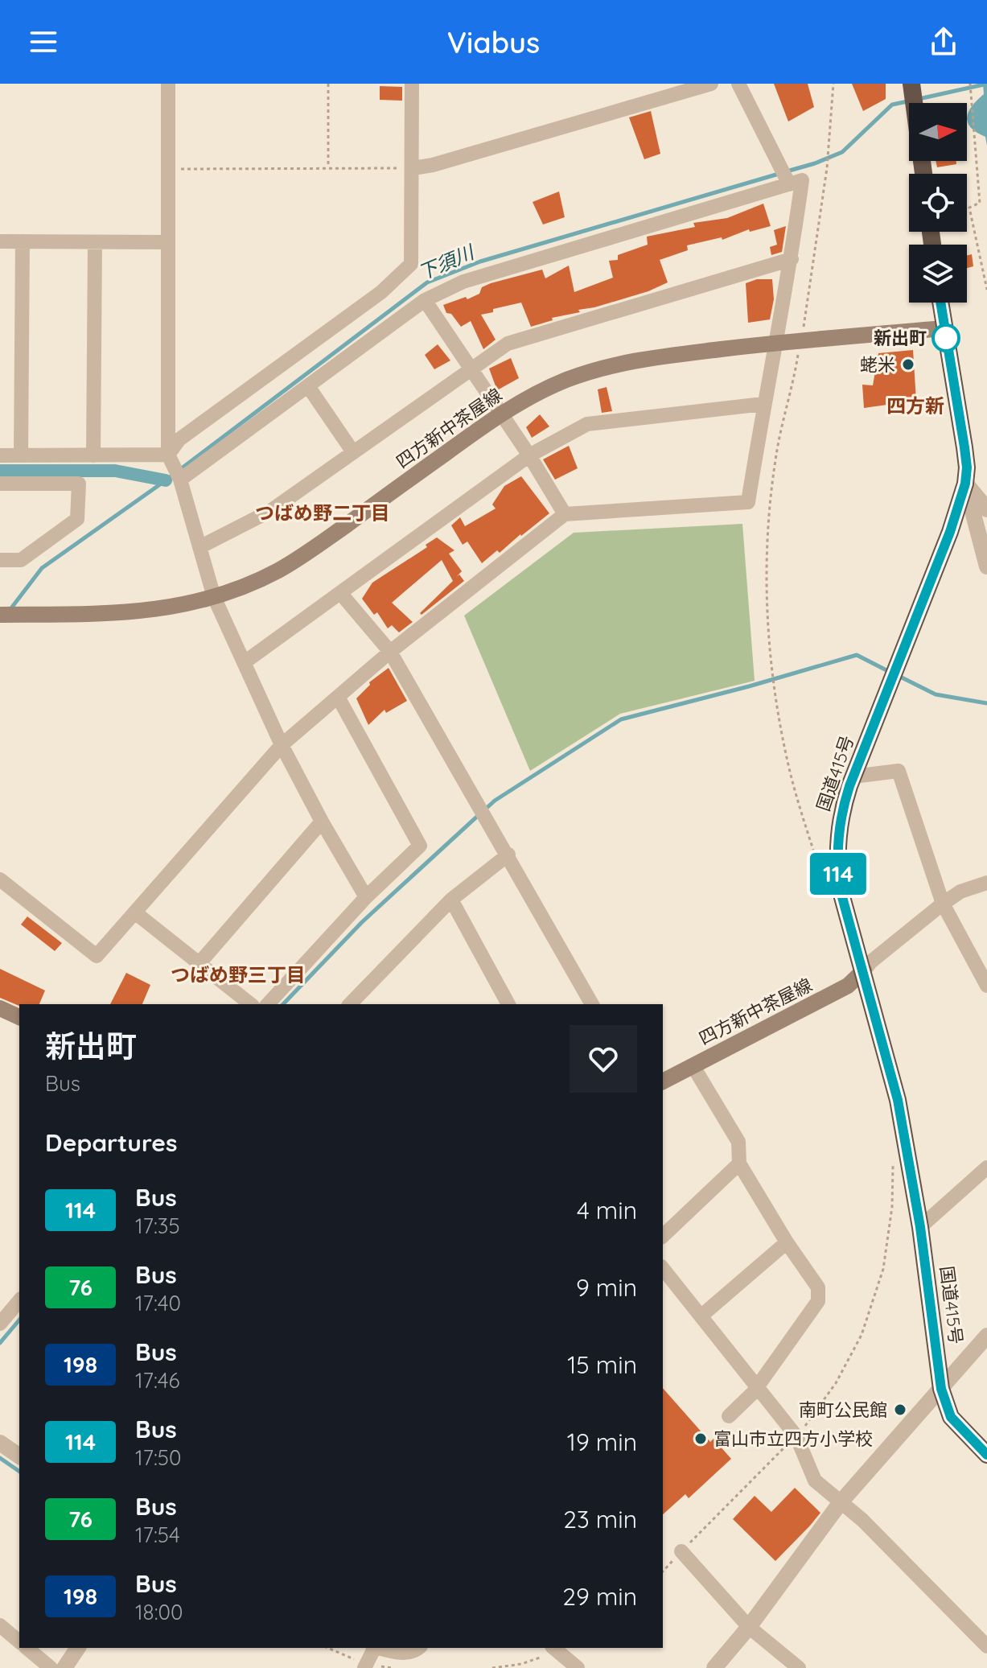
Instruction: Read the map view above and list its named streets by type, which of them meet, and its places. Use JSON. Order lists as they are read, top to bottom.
{
  "streets": {
    "highway": ["国道415号"],
    "main road": ["四方新中茶屋線"]
  },
  "crossings": [
    ["四方新中茶屋線", "国道415号"]
  ],
  "districts": ["四方新", "つばめ野二丁目", "つばめ野三丁目"],
  "water": ["下須川"],
  "places": [
    "新出町",
    "蛯米",
    "南町公民館",
    "富山市立四方小学校"
  ],
  "lines": ["bus line 114"],
  "north": "right",
  "page": {
    "header": "Viabus",
    "on_map": "114",
    "heading": [
      ["新出町", "Bus"],
      "Departures"
    ],
    "list": [
      {
        "mark": "114",
        "name": "Bus",
        "note": "17:35",
        "value": "4 min"
      },
      {
        "mark": "76",
        "name": "Bus",
        "note": "17:40",
        "value": "9 min"
      },
      {
        "mark": "198",
        "name": "Bus",
        "note": "17:46",
        "value": "15 min"
      },
      {
        "mark": "114",
        "name": "Bus",
        "note": "17:50",
        "value": "19 min"
      },
      {
        "mark": "76",
        "name": "Bus",
        "note": "17:54",
        "value": "23 min"
      },
      {
        "mark": "198",
        "name": "Bus",
        "note": "18:00",
        "value": "29 min"
      }
    ]
  }
}
